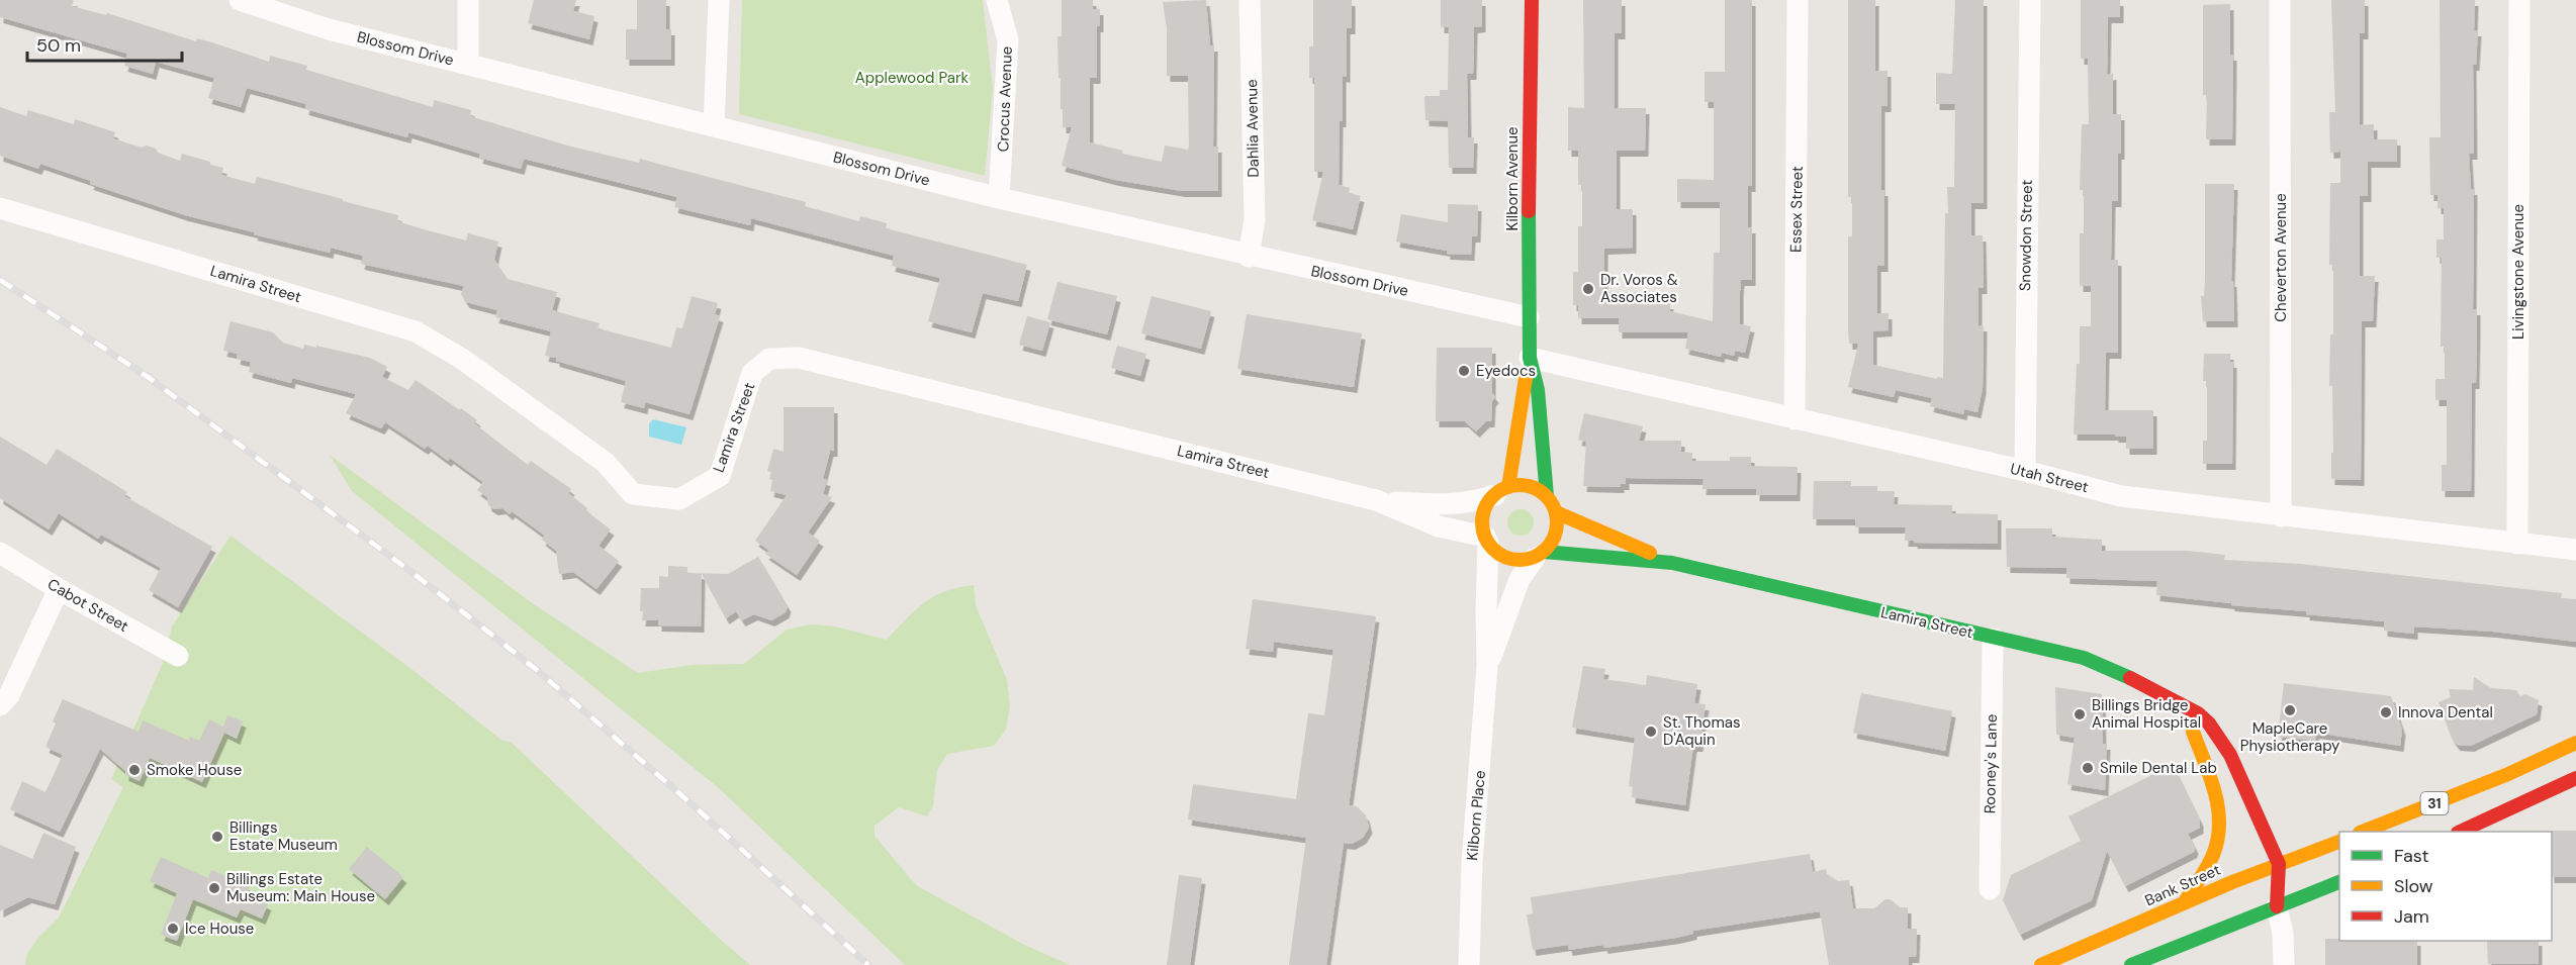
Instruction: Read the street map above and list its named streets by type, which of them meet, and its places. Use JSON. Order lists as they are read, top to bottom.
{
  "streets": {
    "street": [
      "Blossom Drive",
      "Crocus Avenue",
      "Dahlia Avenue",
      "Kilborn Avenue",
      "Essex Street",
      "Snowdon Street",
      "Cheverton Avenue",
      "Livingstone Avenue",
      "Lamira Street",
      "Utah Street",
      "Cabot Street",
      "Rooney's Lane",
      "31",
      "Kilborn Place",
      "Bank Street"
    ]
  },
  "crossings": [
    ["Blossom Drive", "Crocus Avenue"],
    ["Blossom Drive", "Dahlia Avenue"],
    ["Blossom Drive", "Kilborn Avenue"],
    ["Kilborn Avenue", "Lamira Street"],
    ["Kilborn Avenue", "Utah Street"],
    ["Kilborn Avenue", "Kilborn Place"],
    ["Essex Street", "Utah Street"],
    ["Snowdon Street", "Utah Street"],
    ["Cheverton Avenue", "Utah Street"],
    ["Livingstone Avenue", "Utah Street"],
    ["Lamira Street", "Rooney's Lane"],
    ["Lamira Street", "Kilborn Place"],
    ["Lamira Street", "Bank Street"]
  ],
  "parks": ["Applewood Park"],
  "places": [
    "Dr. Voros & Associates",
    "Eyedocs",
    "MapleCare Physiotherapy",
    "Innova Dental",
    "Billings Bridge Animal Hospital",
    "St. Thomas D'Aquin",
    "Smile Dental Lab",
    "Smoke House",
    "Billings Estate Museum",
    "Billings Estate Museum: Main House",
    "Ice House"
  ],
  "legend": ["Fast", "Slow", "Jam"],
  "scale_bar": "50 m"
}
